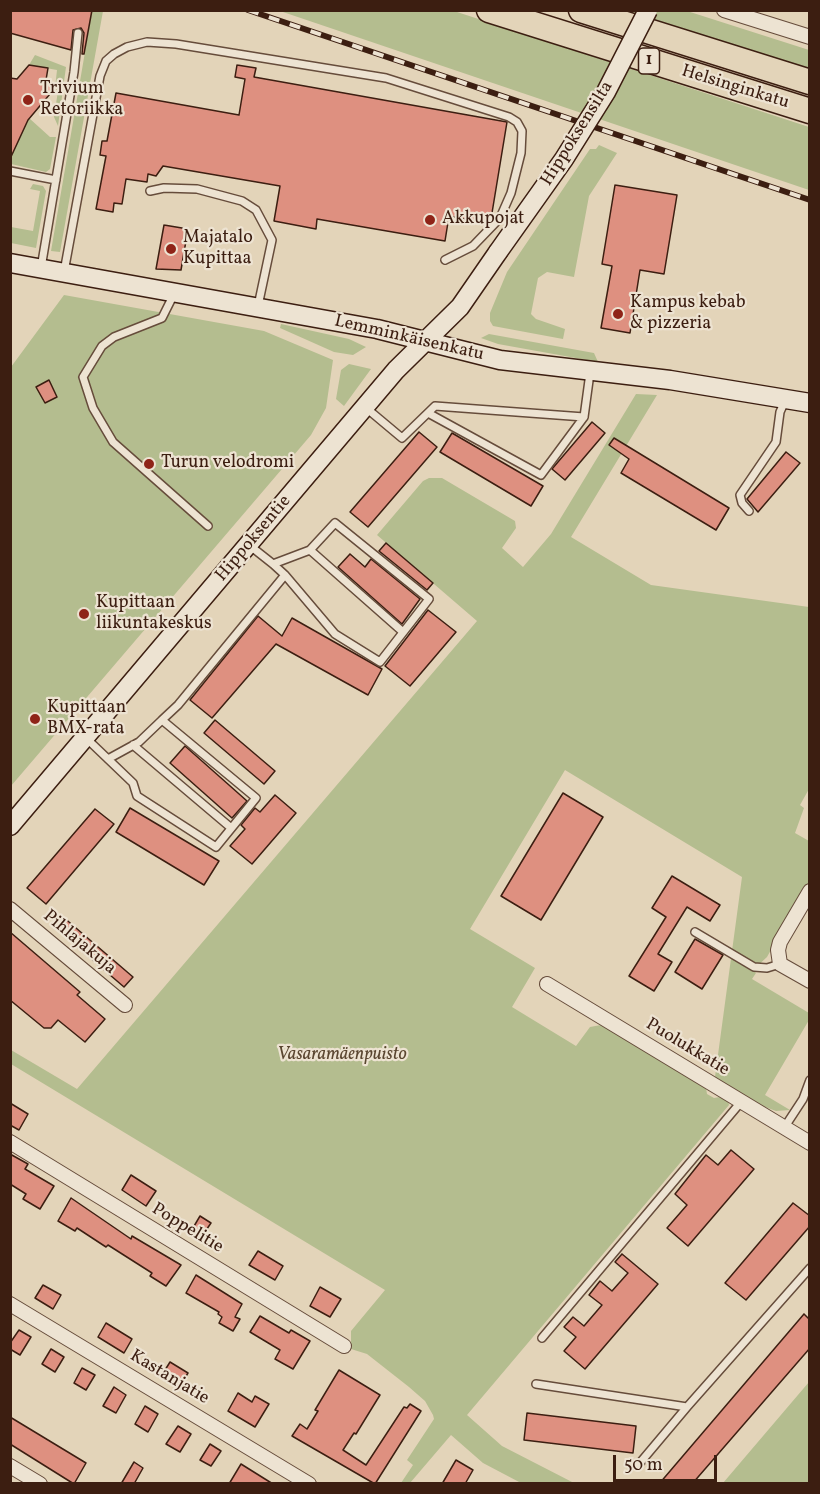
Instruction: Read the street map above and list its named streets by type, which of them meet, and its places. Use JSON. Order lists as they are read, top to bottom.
{
  "streets": {
    "highway": ["1", "Helsinginkatu"],
    "street": [
      "Hippoksensilta",
      "Lemminkäisenkatu",
      "Hippoksentie",
      "Pihlajakuja",
      "Puolukkatie",
      "Poppelitie",
      "Kastanjatie"
    ]
  },
  "crossings": [
    ["Hippoksensilta", "Hippoksentie"],
    ["Lemminkäisenkatu", "Hippoksentie"]
  ],
  "parks": ["Vasaramäenpuisto"],
  "places": [
    "Trivium Retoriikka",
    "Akkupojat",
    "Majatalo Kupittaa",
    "Kampus kebab & pizzeria",
    "Turun velodromi",
    "Kupittaan liikuntakeskus",
    "Kupittaan BMX-rata"
  ],
  "scale_bar": "50 m"
}
